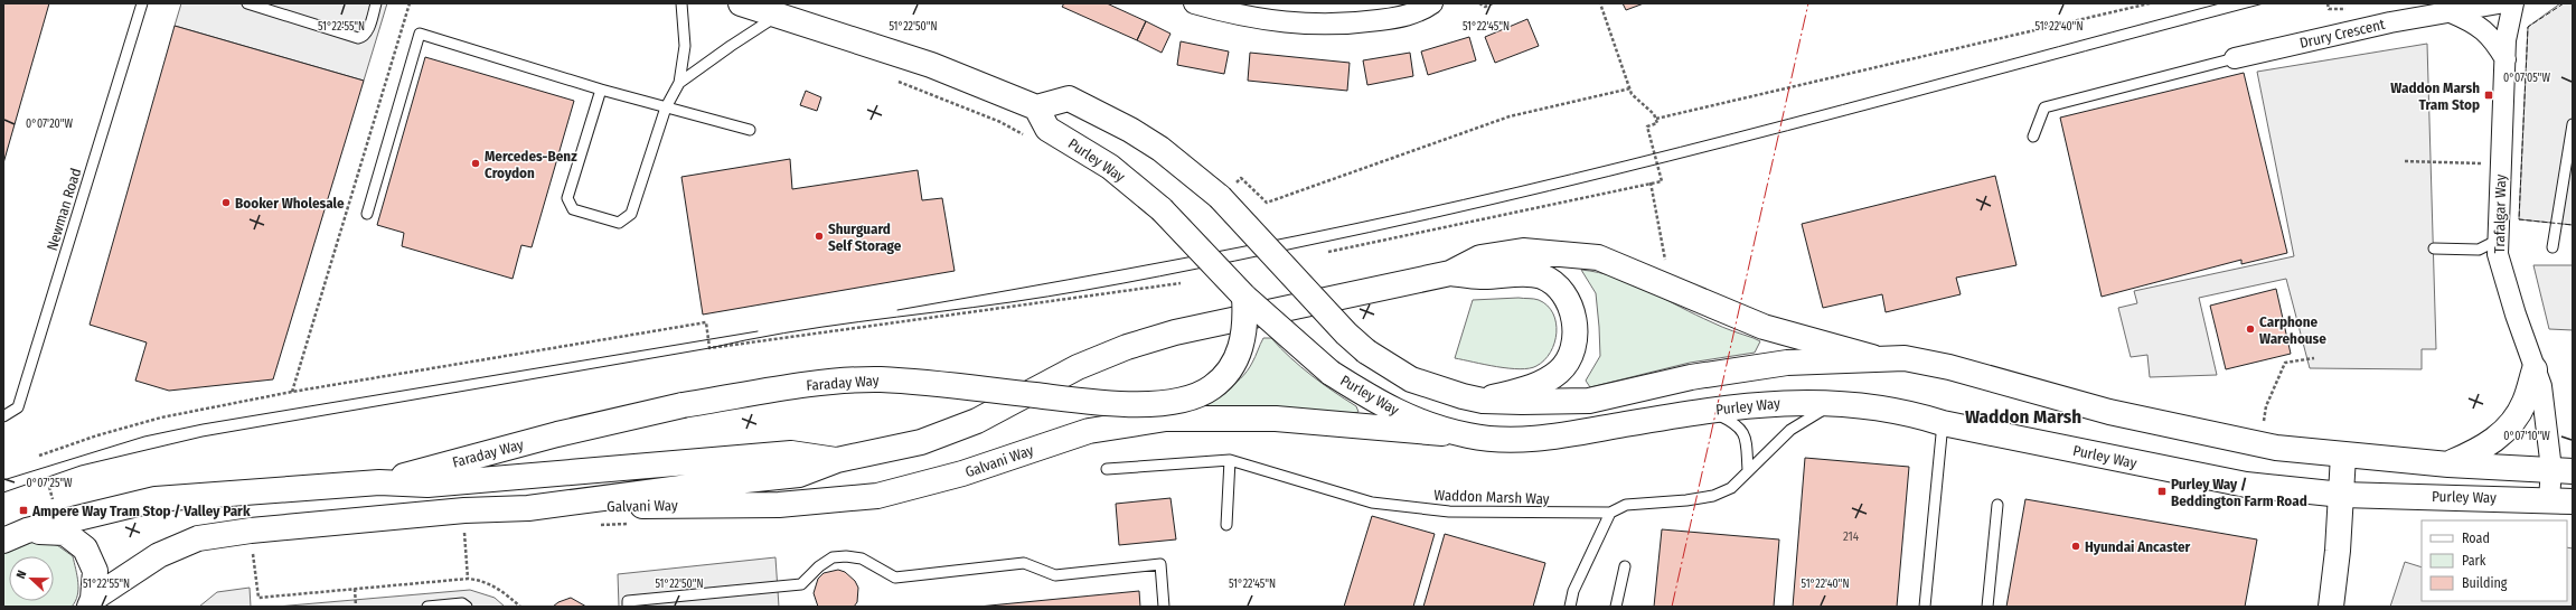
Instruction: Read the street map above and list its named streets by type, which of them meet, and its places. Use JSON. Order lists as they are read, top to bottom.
{
  "streets": {
    "main road": ["Purley Way", "Faraday Way", "Galvani Way"],
    "street": ["Drury Crescent", "Trafalgar Way"],
    "lane": ["Newman Road", "Waddon Marsh Way"]
  },
  "crossings": [
    ["Purley Way", "Trafalgar Way"],
    ["Purley Way", "Faraday Way"],
    ["Purley Way", "Galvani Way"],
    ["Purley Way", "Waddon Marsh Way"]
  ],
  "districts": ["Waddon Marsh"],
  "places": {
    "transit": ["Waddon Marsh Tram Stop", "Purley Way / Beddington Farm Road", "Ampere Way Tram Stop / Valley Park"],
    "other": [
      "Mercedes-Benz Croydon",
      "Booker Wholesale",
      "Shurguard Self Storage",
      "Carphone Warehouse",
      "Hyundai Ancaster"
    ]
  },
  "house_numbers": ["214"],
  "legend": ["Road", "Park", "Building"],
  "north": "left",
  "coordinates": [
    "51°22'55\"N",
    "51°22'50\"N",
    "51°22'45\"N",
    "51°22'40\"N",
    "0°07'05\"W",
    "0°07'20\"W",
    "0°07'10\"W",
    "0°07'25\"W"
  ]
}
